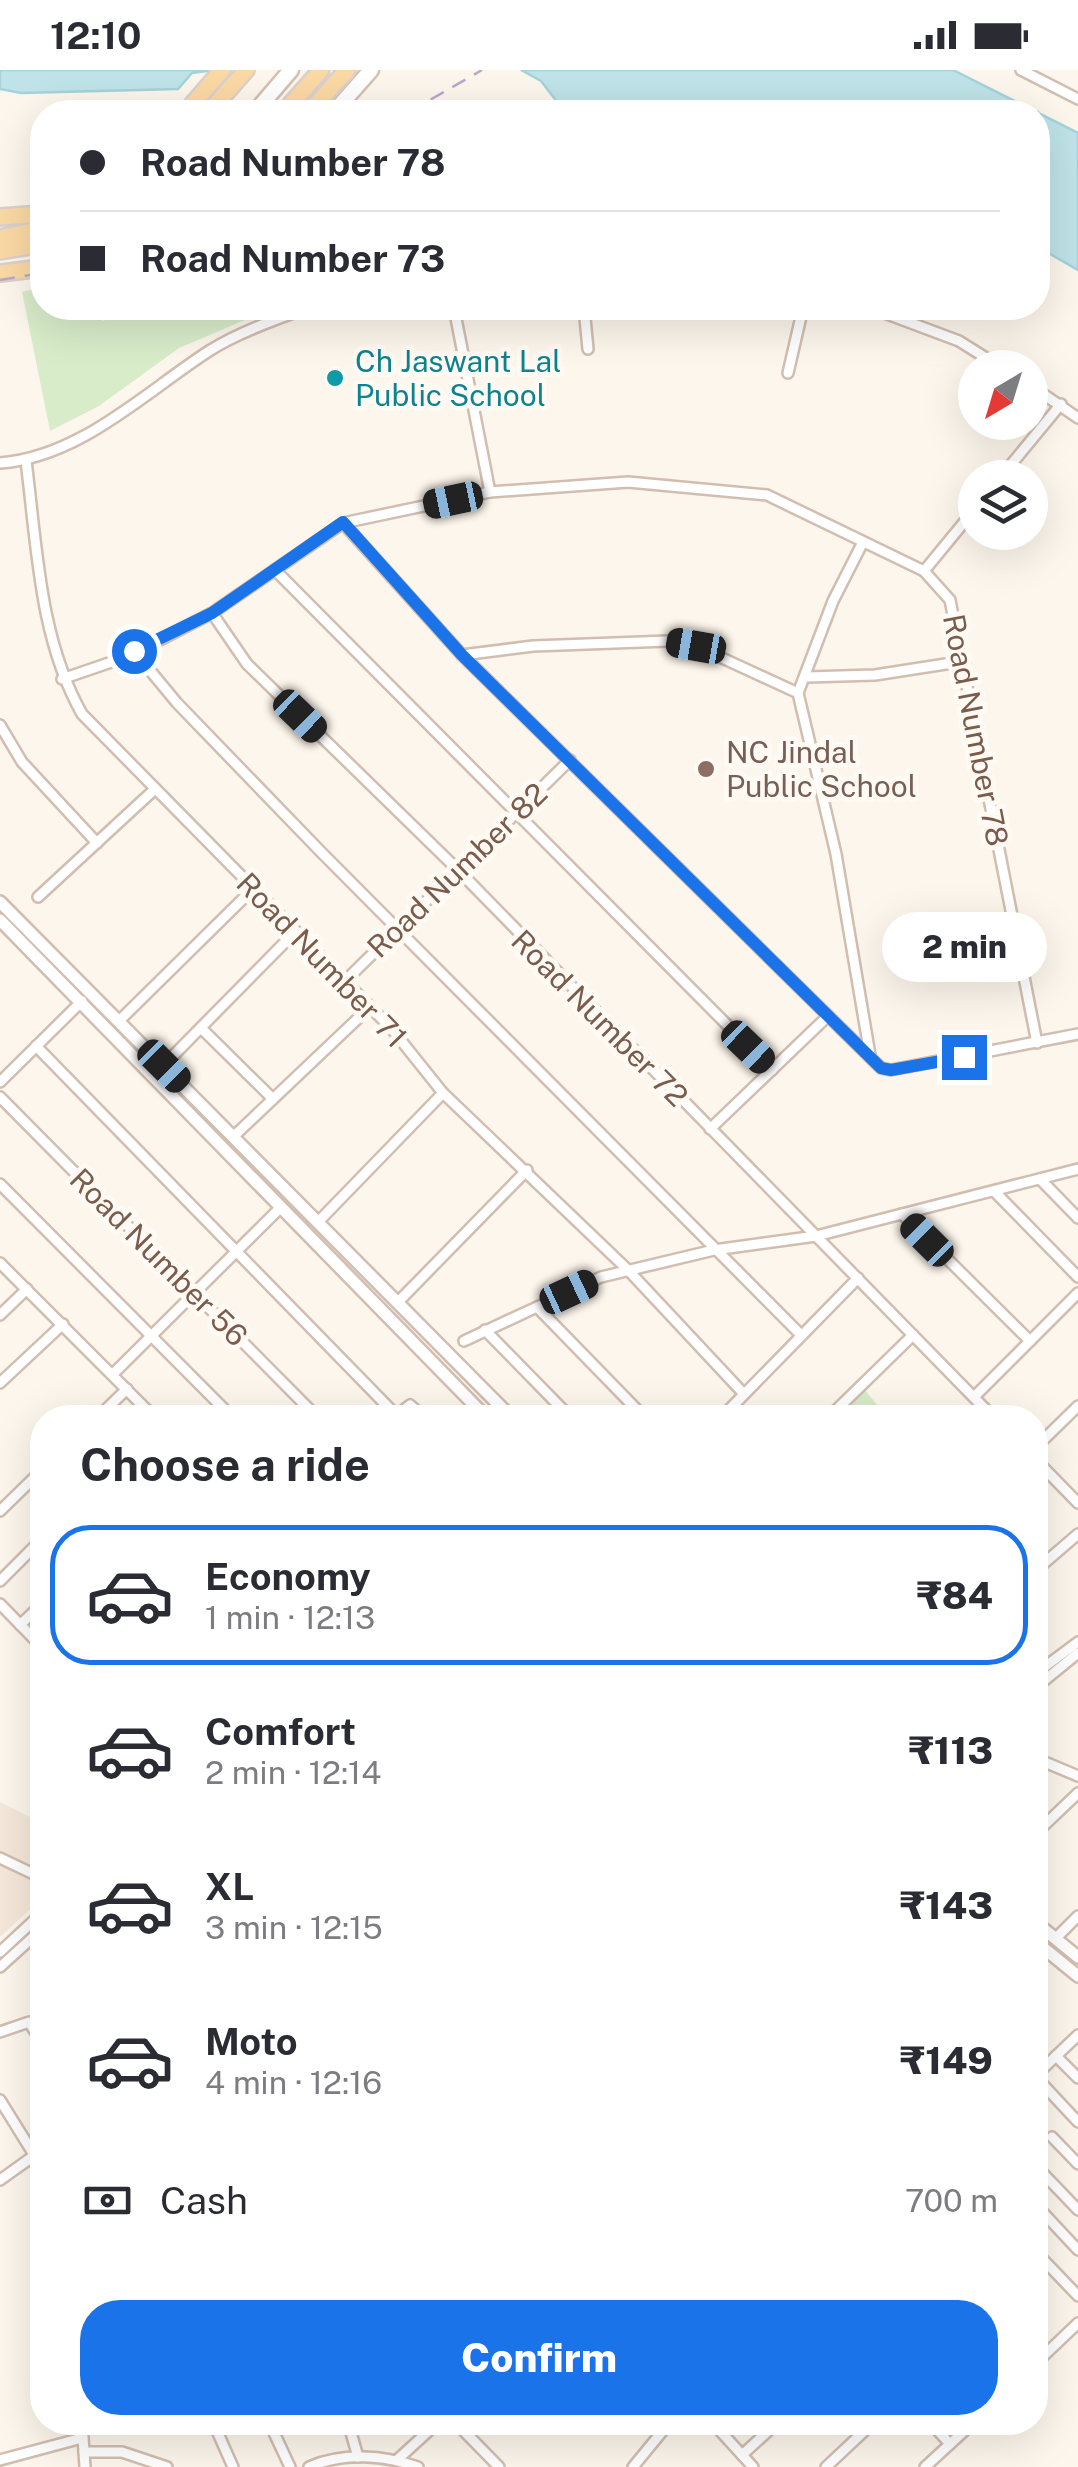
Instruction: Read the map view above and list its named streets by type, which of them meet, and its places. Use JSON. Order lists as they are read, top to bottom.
{
  "streets": {
    "street": [
      "Road Number 78",
      "Road Number 82",
      "Road Number 71",
      "Road Number 72",
      "Road Number 56"
    ]
  },
  "crossings": [
    ["Road Number 78", "Road Number 71"],
    ["Road Number 78", "Road Number 72"],
    ["Road Number 82", "Road Number 71"],
    ["Road Number 82", "Road Number 72"]
  ],
  "places": ["Ch Jaswant Lal Public School", "NC Jindal Public School"],
  "north": "bottom left",
  "page": {
    "status": "12:10",
    "banner": ["Road Number 78", "Road Number 73"],
    "bubble": "2 min",
    "heading": "Choose a ride",
    "list": [
      {
        "name": "Economy",
        "note": "1 min · 12:13",
        "value": "₹84"
      },
      {
        "name": "Comfort",
        "note": "2 min · 12:14",
        "value": "₹113"
      },
      {
        "name": "XL",
        "note": "3 min · 12:15",
        "value": "₹143"
      },
      {
        "name": "Moto",
        "note": "4 min · 12:16",
        "value": "₹149"
      }
    ],
    "pay": ["Cash", "700 m"],
    "buttons": "Confirm"
  }
}
